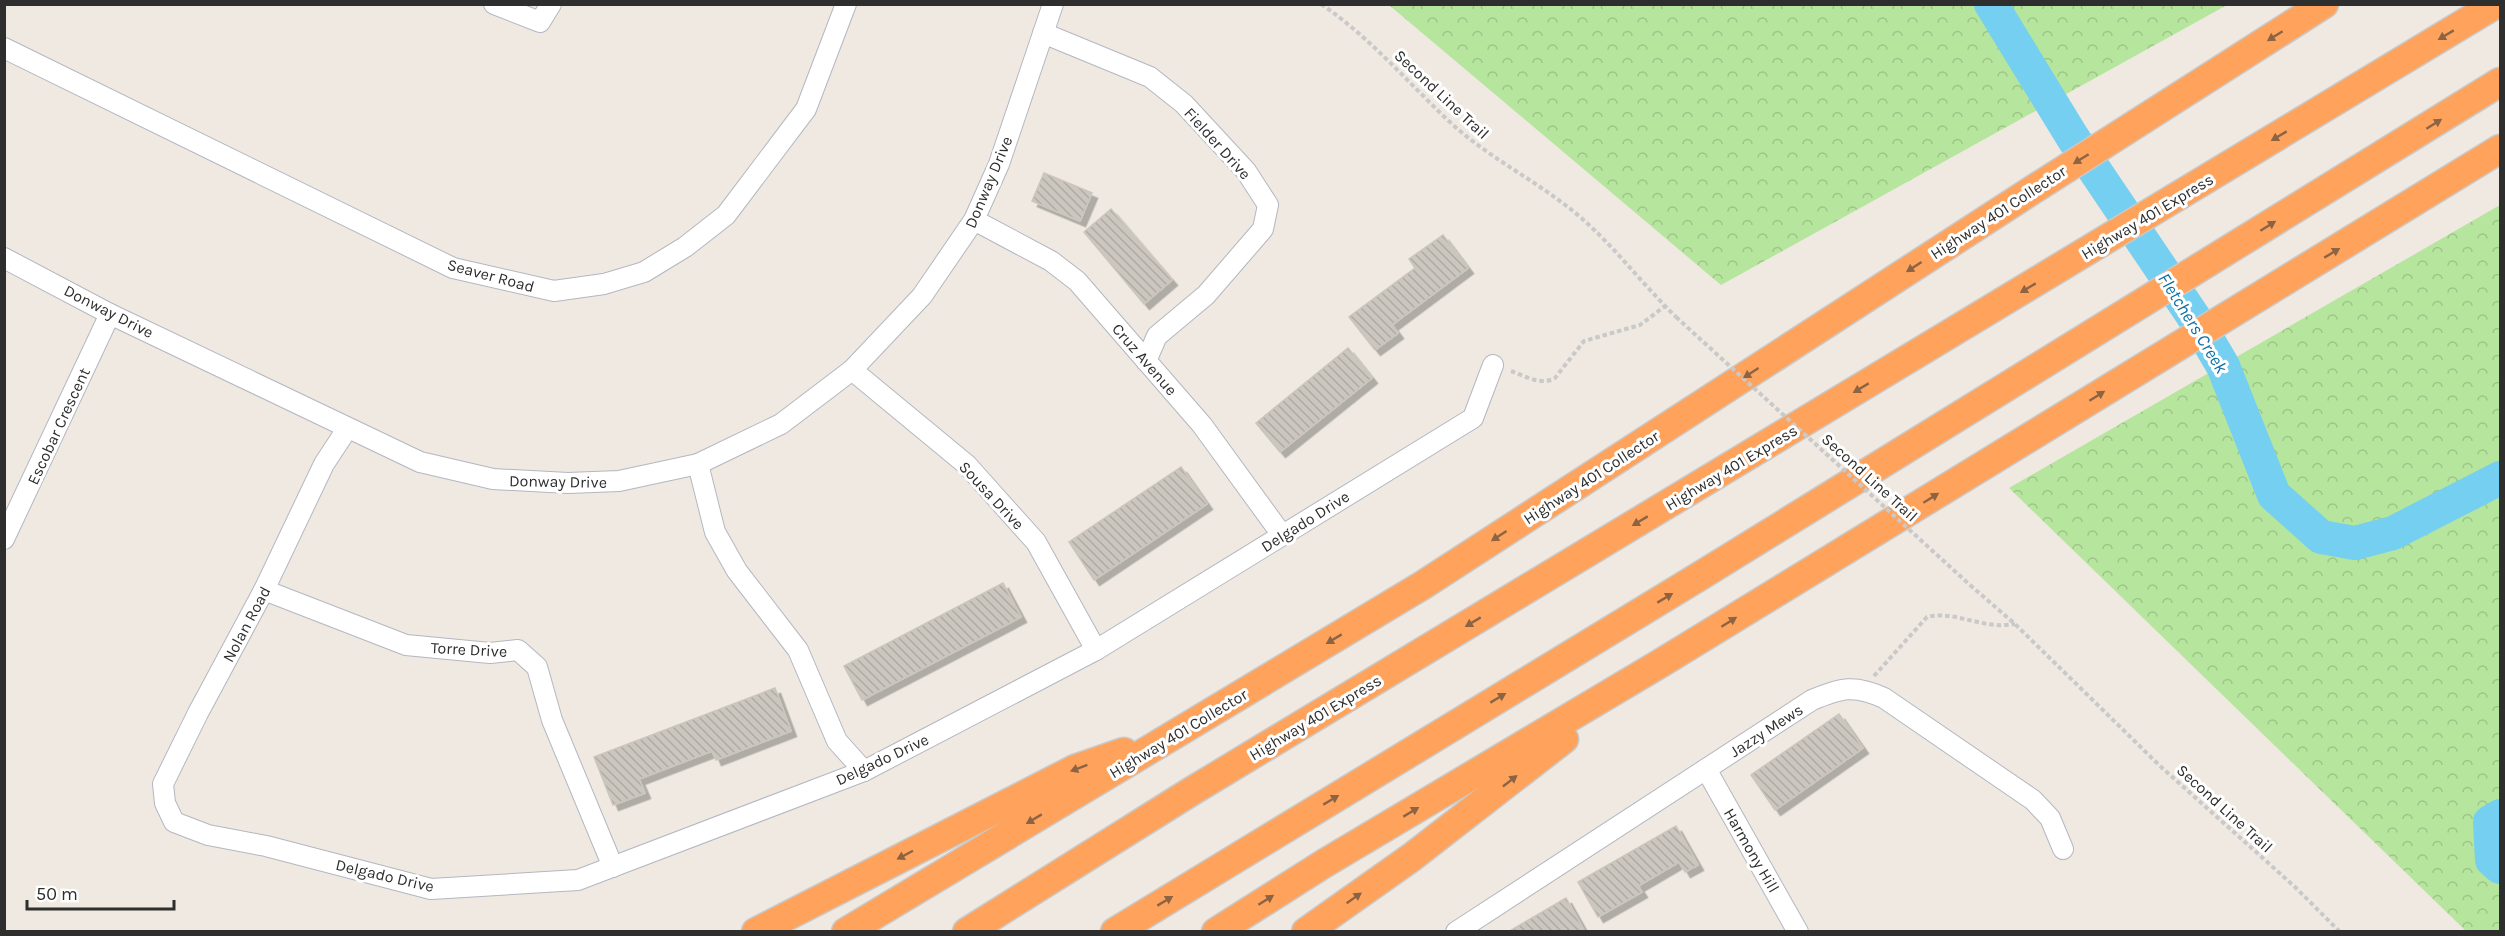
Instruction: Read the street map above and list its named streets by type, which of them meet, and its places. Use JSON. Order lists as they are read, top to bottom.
{
  "streets": {
    "highway": ["Highway 401 Collector", "Highway 401 Express"],
    "street": [
      "Fielder Drive",
      "Donway Drive",
      "Seaver Road",
      "Cruz Avenue",
      "Escobar Crescent",
      "Sousa Drive",
      "Delgado Drive",
      "Nolan Road",
      "Torre Drive",
      "Jazzy Mews",
      "Harmony Hill"
    ],
    "path": ["Second Line Trail"]
  },
  "crossings": [
    ["Fielder Drive", "Donway Drive"],
    ["Fielder Drive", "Cruz Avenue"],
    ["Donway Drive", "Cruz Avenue"],
    ["Donway Drive", "Escobar Crescent"],
    ["Donway Drive", "Sousa Drive"],
    ["Donway Drive", "Nolan Road"],
    ["Cruz Avenue", "Delgado Drive"],
    ["Sousa Drive", "Delgado Drive"],
    ["Delgado Drive", "Nolan Road"],
    ["Delgado Drive", "Torre Drive"],
    ["Nolan Road", "Torre Drive"],
    ["Jazzy Mews", "Harmony Hill"]
  ],
  "water": ["Fletchers Creek"],
  "scale_bar": "50 m"
}
